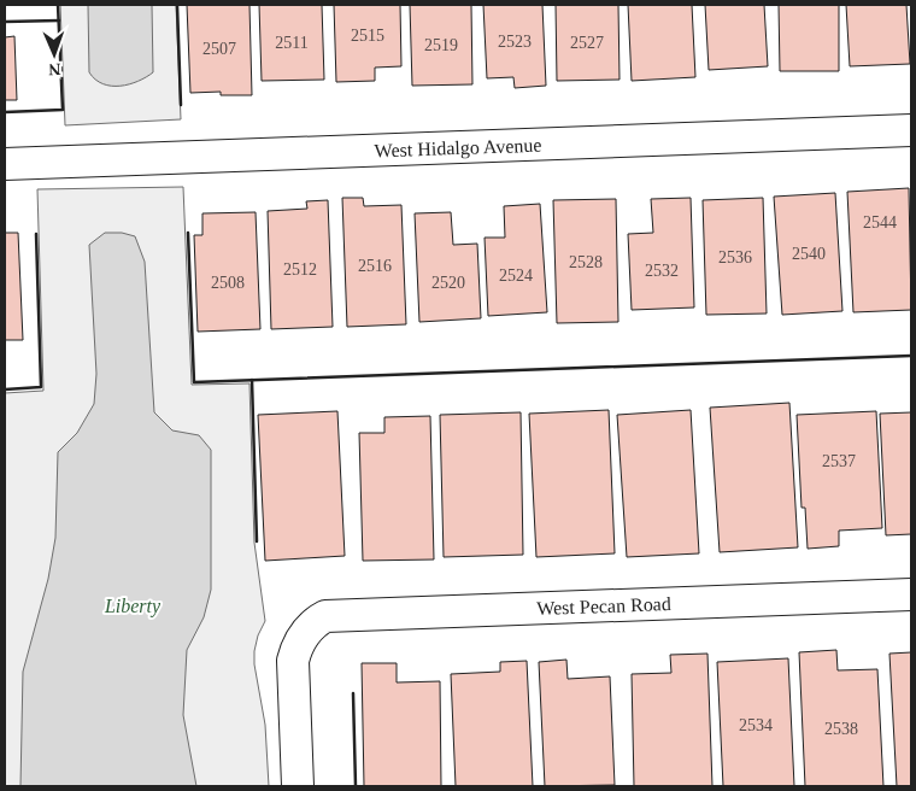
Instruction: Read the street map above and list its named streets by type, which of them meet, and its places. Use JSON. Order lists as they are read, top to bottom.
{
  "streets": {
    "street": ["West Hidalgo Avenue", "West Pecan Road"]
  },
  "parks": ["Liberty"],
  "house_numbers": [
    "2515",
    "2523",
    "2511",
    "2527",
    "2519",
    "2507",
    "2544",
    "2540",
    "2536",
    "2528",
    "2516",
    "2512",
    "2532",
    "2524",
    "2508",
    "2520",
    "2537",
    "2534",
    "2538"
  ],
  "north": "bottom"
}
